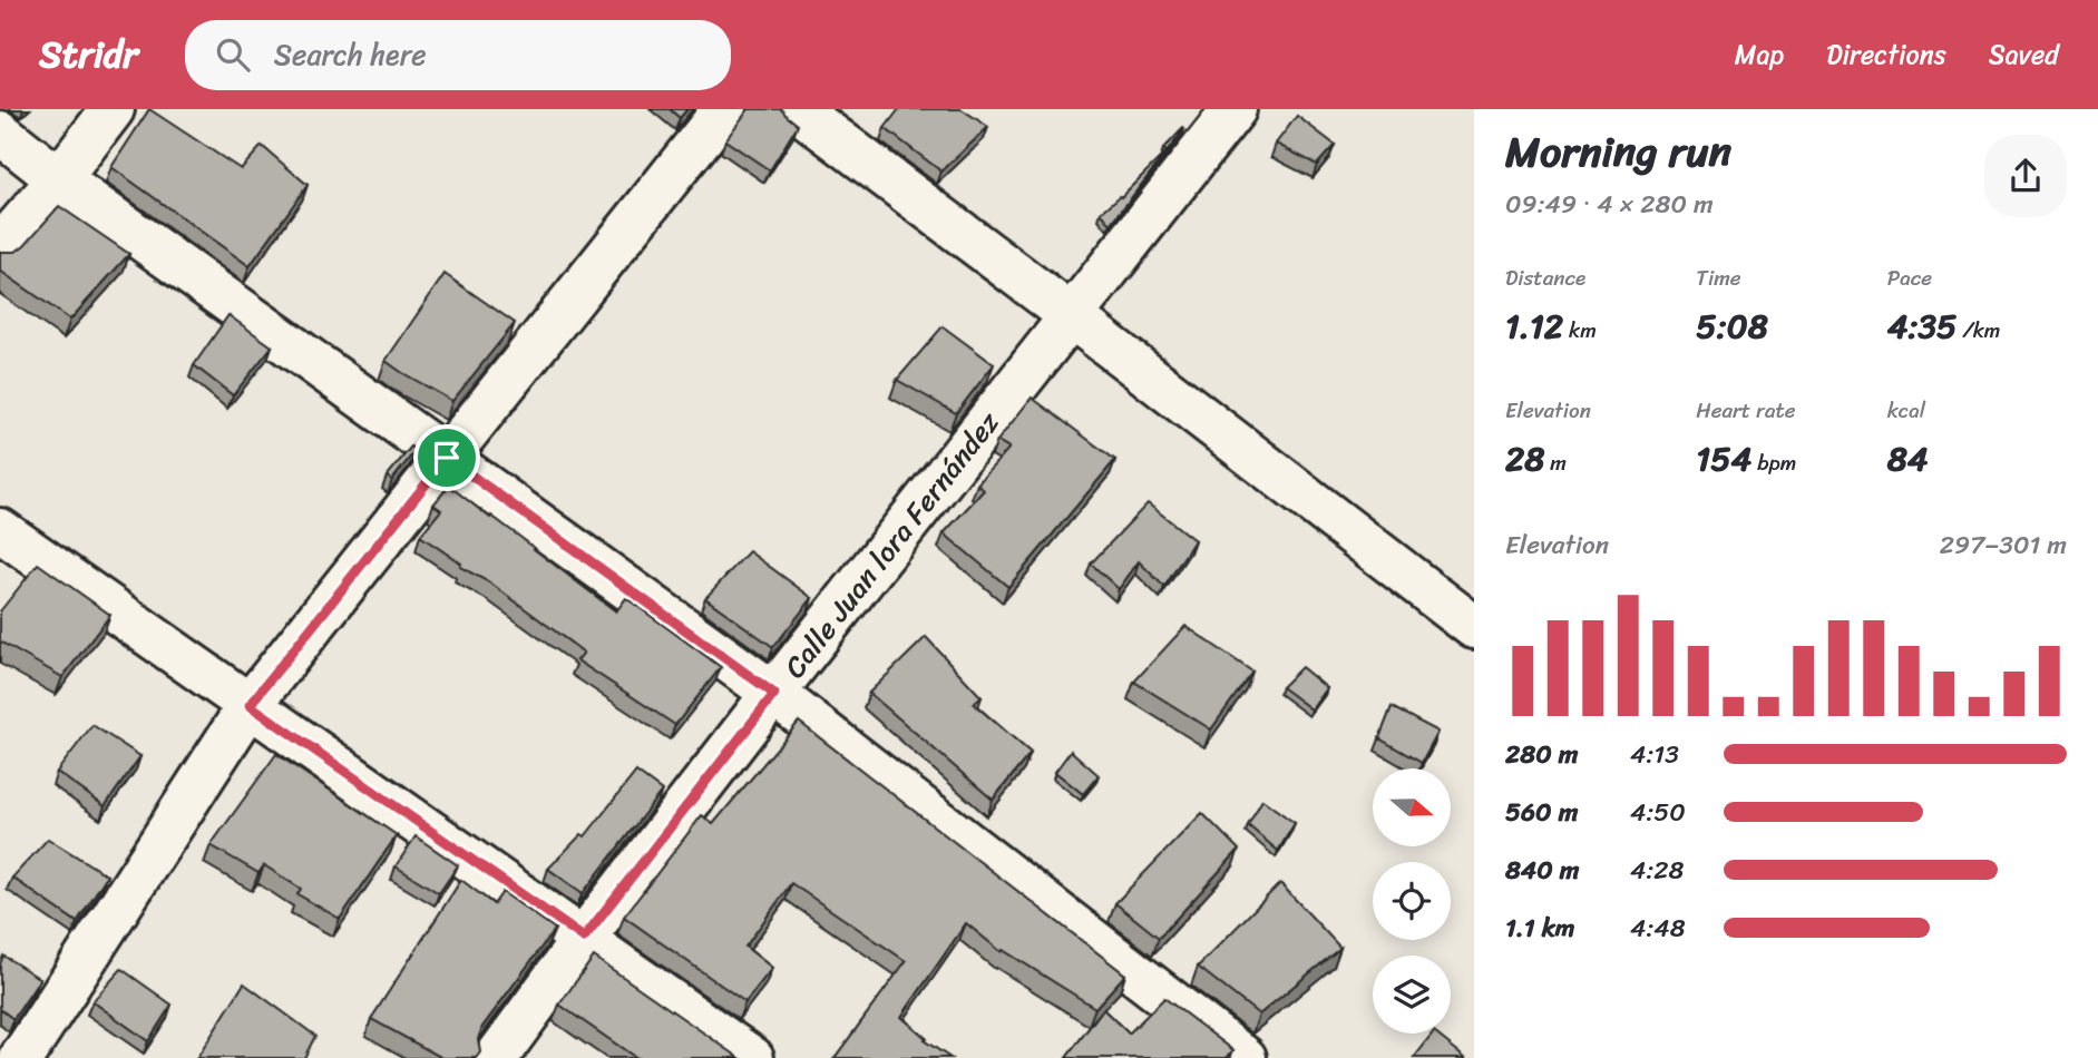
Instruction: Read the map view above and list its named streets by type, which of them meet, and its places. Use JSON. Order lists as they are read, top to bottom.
{
  "streets": {
    "street": ["Calle Juan lora Fernández"]
  },
  "north": "right",
  "page": {
    "header": "Stridr",
    "search": "Search here",
    "nav": ["Map", "Directions", "Saved"],
    "heading": ["Morning run", "09:49 · 4 × 280 m"],
    "stats": [
      ["Distance", "1.12 km"],
      ["Time", "5:08"],
      ["Pace", "4:35 /km"],
      ["Elevation", "28 m"],
      ["Heart rate", "154 bpm"],
      ["kcal", "84"]
    ],
    "chart": ["Elevation", "297–301 m"],
    "list": [
      {
        "name": "280 m",
        "note": "4:13"
      },
      {
        "name": "560 m",
        "note": "4:50"
      },
      {
        "name": "840 m",
        "note": "4:28"
      },
      {
        "name": "1.1 km",
        "note": "4:48"
      }
    ]
  }
}
